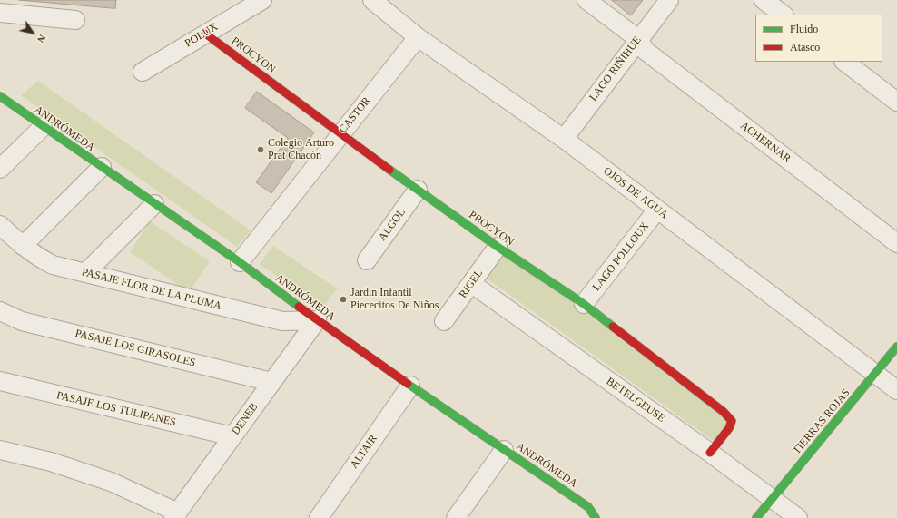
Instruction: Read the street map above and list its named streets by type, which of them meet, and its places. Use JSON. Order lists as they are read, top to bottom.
{
  "streets": {
    "street": [
      "POLUX",
      "PROCYON",
      "LAGO RIÑIHUE",
      "CASTOR",
      "ANDRÓMEDA",
      "ACHERNAR",
      "OJOS DE AGUA",
      "ALGOL",
      "LAGO POLLOUX",
      "RIGEL",
      "PASAJE FLOR DE LA PLUMA",
      "PASAJE LOS GIRASOLES",
      "BETELGEUSE",
      "PASAJE LOS TULIPANES",
      "DENEB",
      "TIERRAS ROJAS",
      "ALTAIR"
    ]
  },
  "crossings": [
    ["POLUX", "PROCYON"],
    ["PROCYON", "CASTOR"],
    ["PROCYON", "ALGOL"],
    ["PROCYON", "LAGO POLLOUX"],
    ["PROCYON", "RIGEL"],
    ["PROCYON", "BETELGEUSE"],
    ["LAGO RIÑIHUE", "ACHERNAR"],
    ["LAGO RIÑIHUE", "OJOS DE AGUA"],
    ["CASTOR", "ANDRÓMEDA"],
    ["CASTOR", "OJOS DE AGUA"],
    ["ANDRÓMEDA", "PASAJE FLOR DE LA PLUMA"],
    ["ANDRÓMEDA", "DENEB"],
    ["ANDRÓMEDA", "ALTAIR"],
    ["OJOS DE AGUA", "LAGO POLLOUX"],
    ["OJOS DE AGUA", "TIERRAS ROJAS"],
    ["RIGEL", "BETELGEUSE"],
    ["PASAJE FLOR DE LA PLUMA", "DENEB"],
    ["PASAJE LOS GIRASOLES", "DENEB"],
    ["BETELGEUSE", "TIERRAS ROJAS"],
    ["PASAJE LOS TULIPANES", "DENEB"]
  ],
  "places": ["Colegio Arturo Prat Chacón", "Jardin Infantil Piececitos De Niños"],
  "legend": ["Fluido", "Atasco"],
  "north": "bottom right"
}
